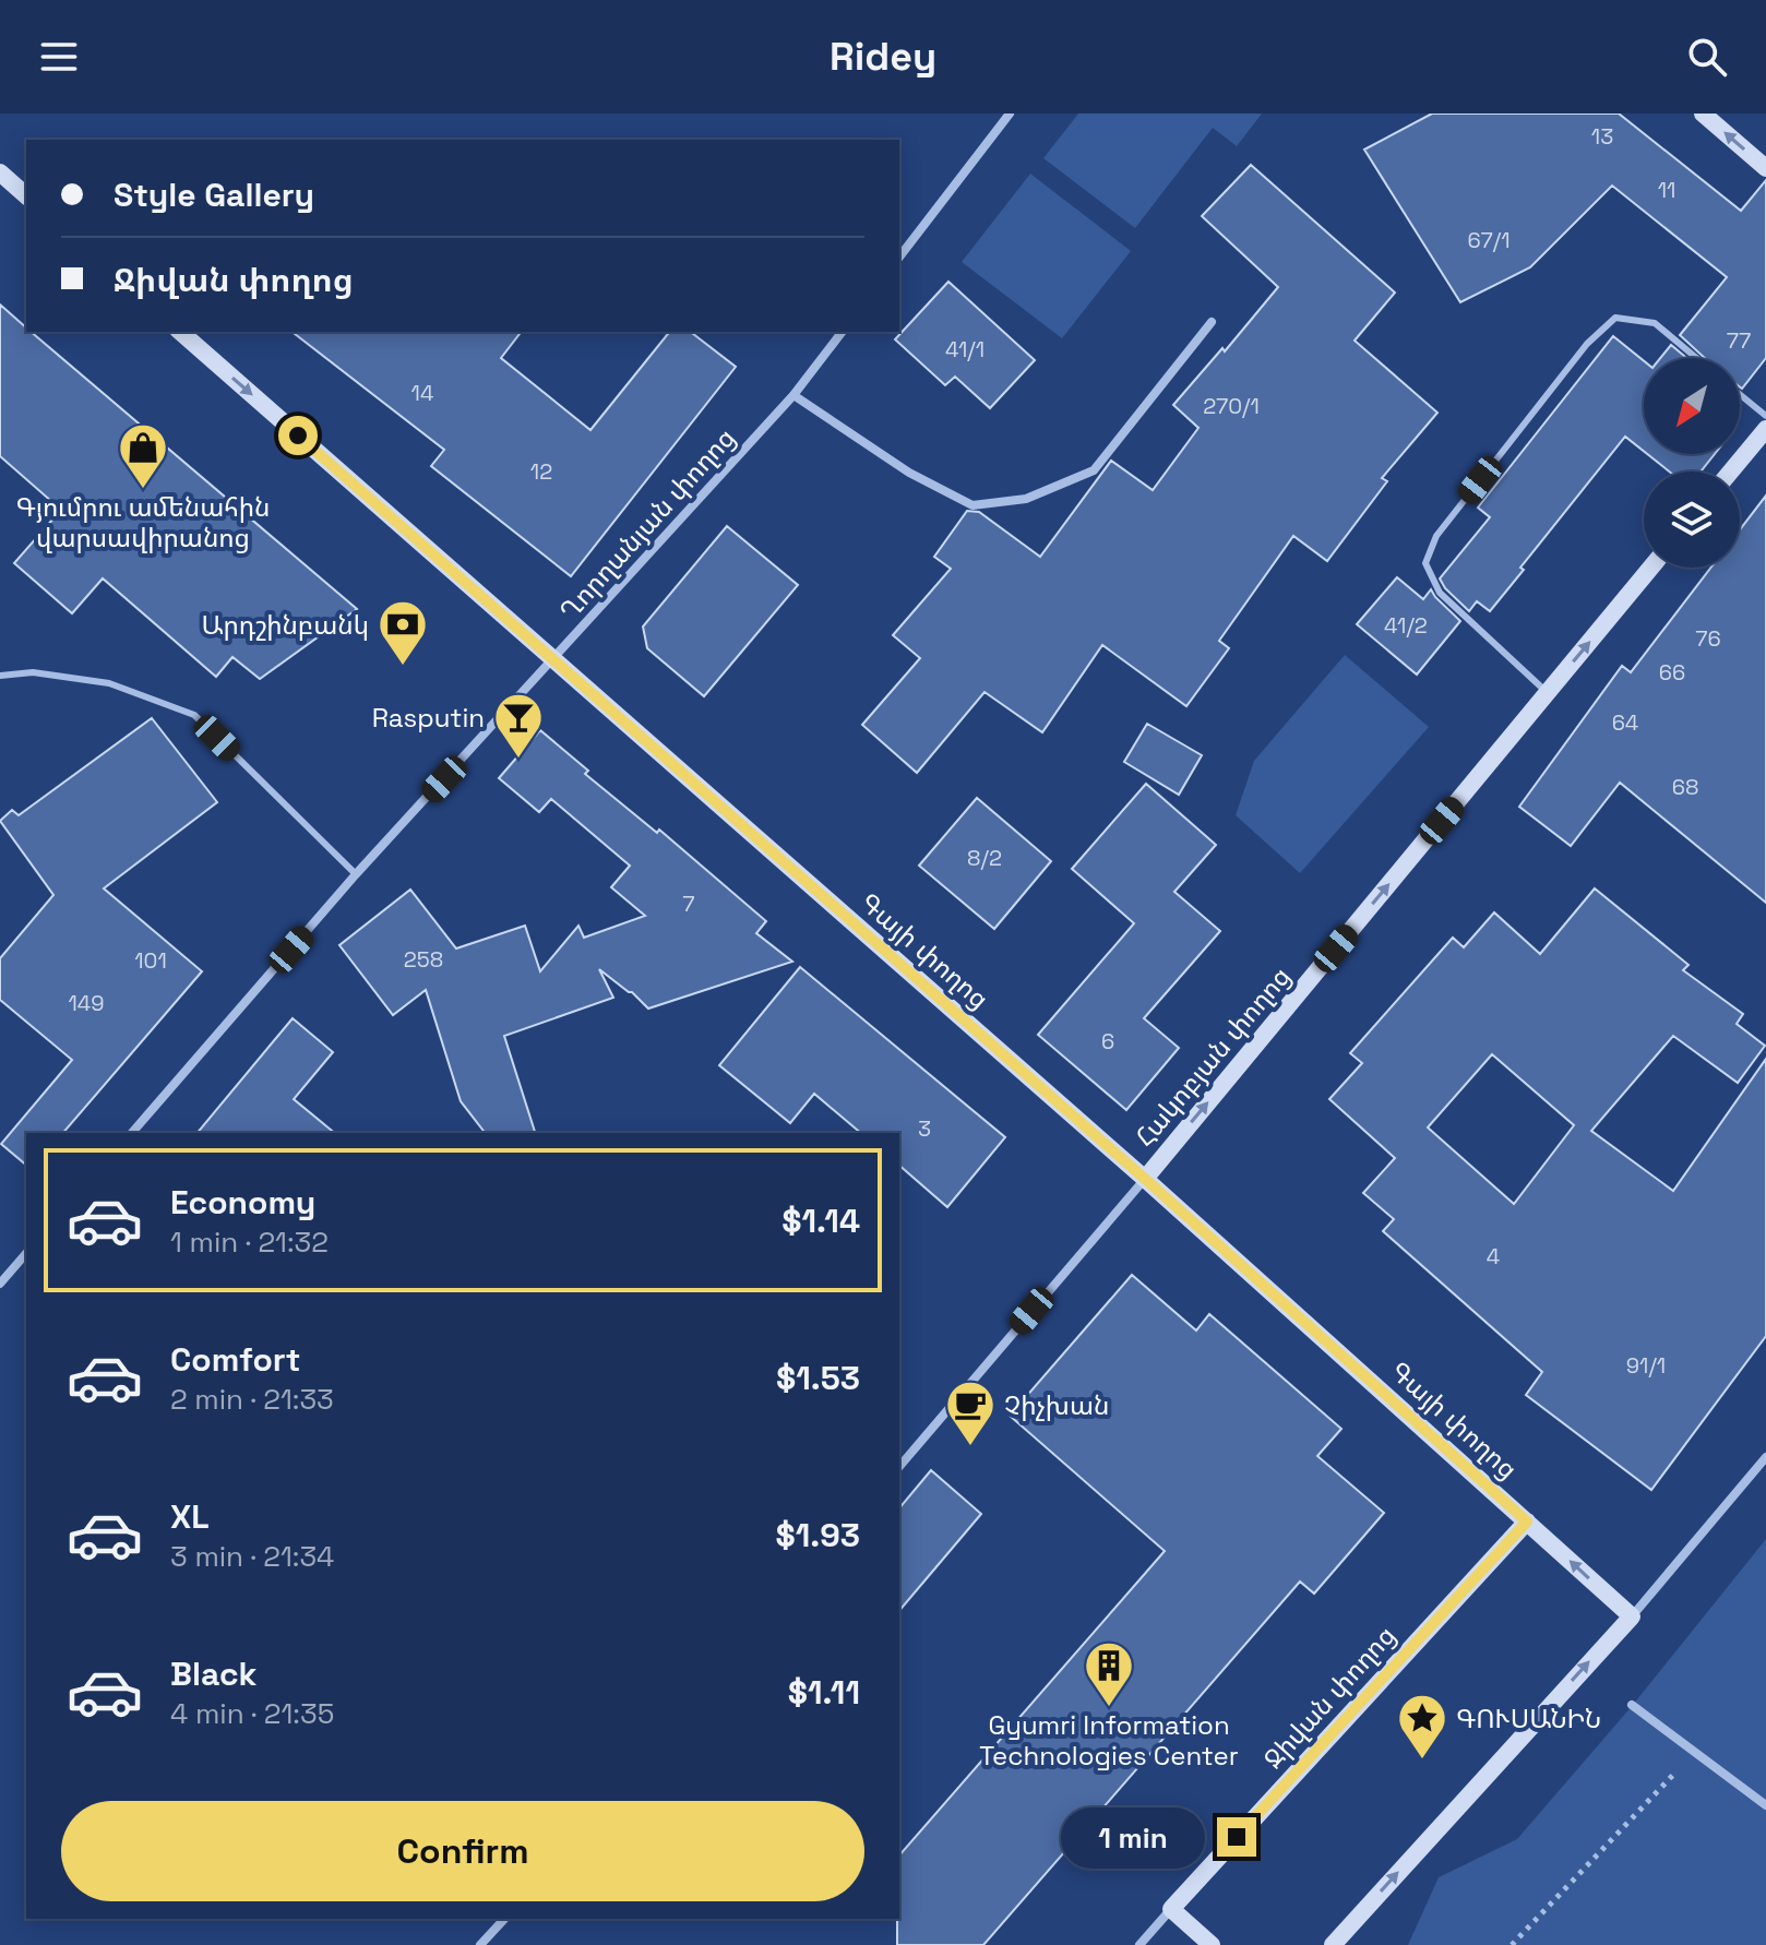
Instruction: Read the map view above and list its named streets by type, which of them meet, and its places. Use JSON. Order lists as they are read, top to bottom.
{
  "streets": {
    "main road": ["Գայի փողոց", "Հակոբյան փողոց", "Ջիվան փողոց"],
    "street": ["Ղորղանյան փողոց"]
  },
  "crossings": [
    ["Ղորղանյան փողոց", "Գայի փողոց"],
    ["Գայի փողոց", "Հակոբյան փողոց"],
    ["Գայի փողոց", "Ջիվան փողոց"]
  ],
  "one_way": ["Հակոբյան փողոց"],
  "places": {
    "shop": ["Գյումրու ամենահին վարսավիրանոց"],
    "bank": ["Արդշինբանկ"],
    "bar": ["Rasputin"],
    "cafe": ["Չիչխան"],
    "building": ["Gyumri Information Technologies Center"],
    "place": ["ԳՈՒՍԱՆԻՆ"]
  },
  "house_numbers": [
    "13",
    "11",
    "67/1",
    "77",
    "41/1",
    "14",
    "270/1",
    "12",
    "41/2",
    "76",
    "66",
    "64",
    "68",
    "8/2",
    "7",
    "258",
    "101",
    "149",
    "6",
    "3",
    "4",
    "91/1"
  ],
  "north": "bottom left",
  "page": {
    "header": "Ridey",
    "banner": ["Style Gallery", "Ջիվան փողոց"],
    "list": [
      {
        "name": "Economy",
        "note": "1 min · 21:32",
        "value": "$1.14"
      },
      {
        "name": "Comfort",
        "note": "2 min · 21:33",
        "value": "$1.53"
      },
      {
        "name": "XL",
        "note": "3 min · 21:34",
        "value": "$1.93"
      },
      {
        "name": "Black",
        "note": "4 min · 21:35",
        "value": "$1.11"
      }
    ],
    "buttons": "Confirm",
    "bubble": "1 min"
  }
}
